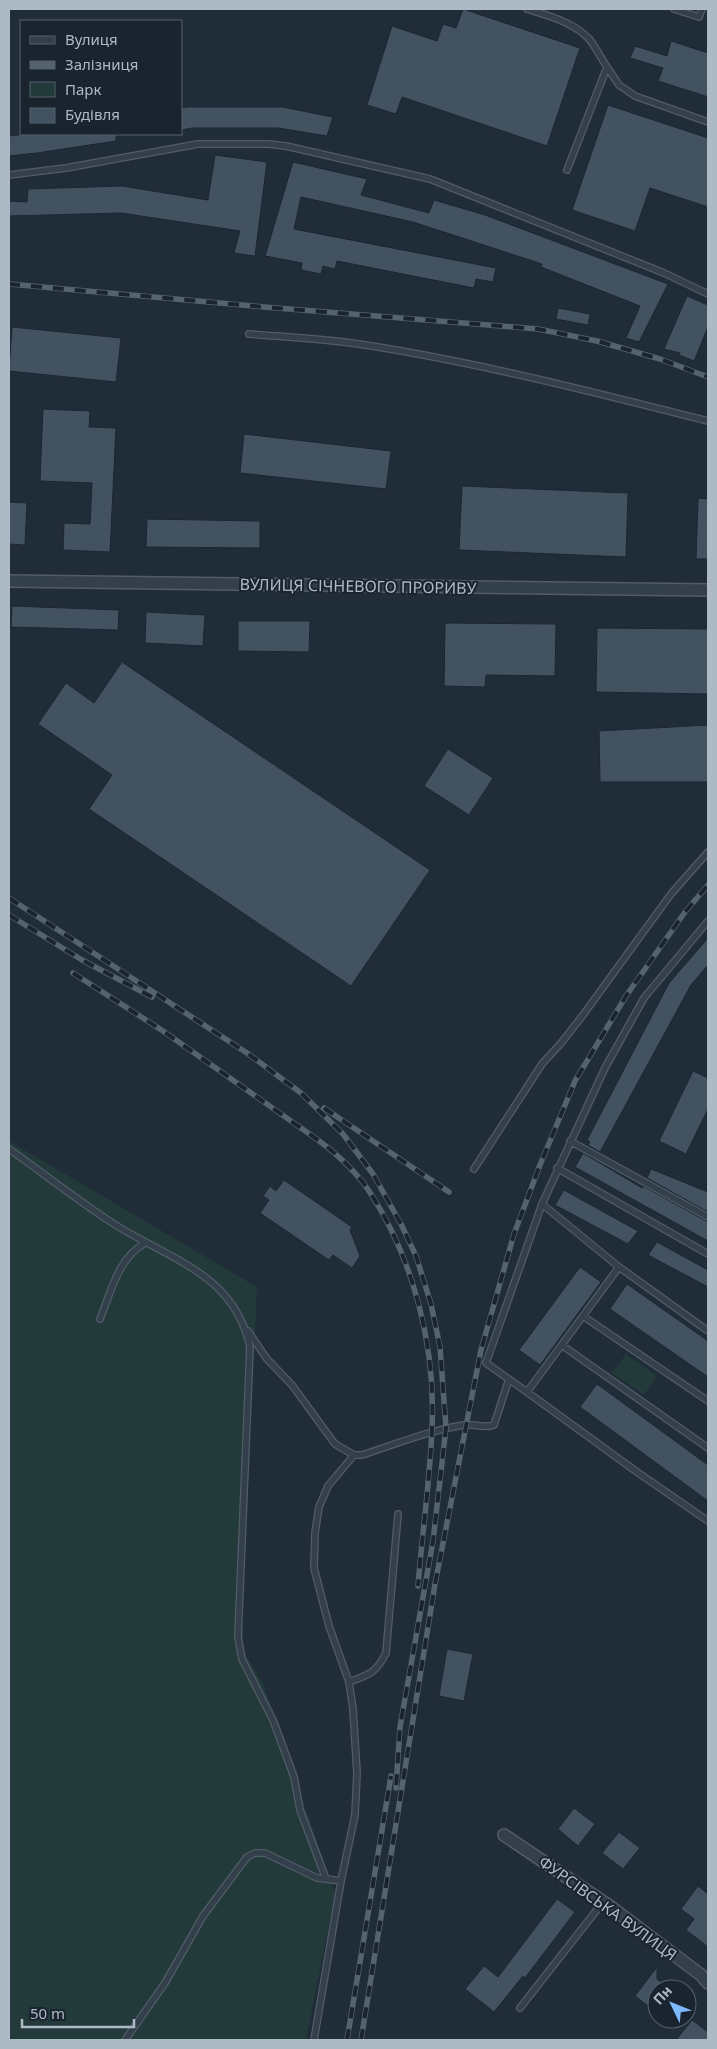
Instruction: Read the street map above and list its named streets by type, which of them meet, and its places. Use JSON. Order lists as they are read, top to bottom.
{
  "streets": {
    "street": ["ВУЛИЦЯ СІЧНЕВОГО ПРОРИВУ", "ФУРСІВСЬКА ВУЛИЦЯ"]
  },
  "legend": [
    "Вулиця",
    "Залізниця",
    "Парк",
    "Будівля"
  ],
  "scale_bar": "50 m",
  "north": "top left"
}
